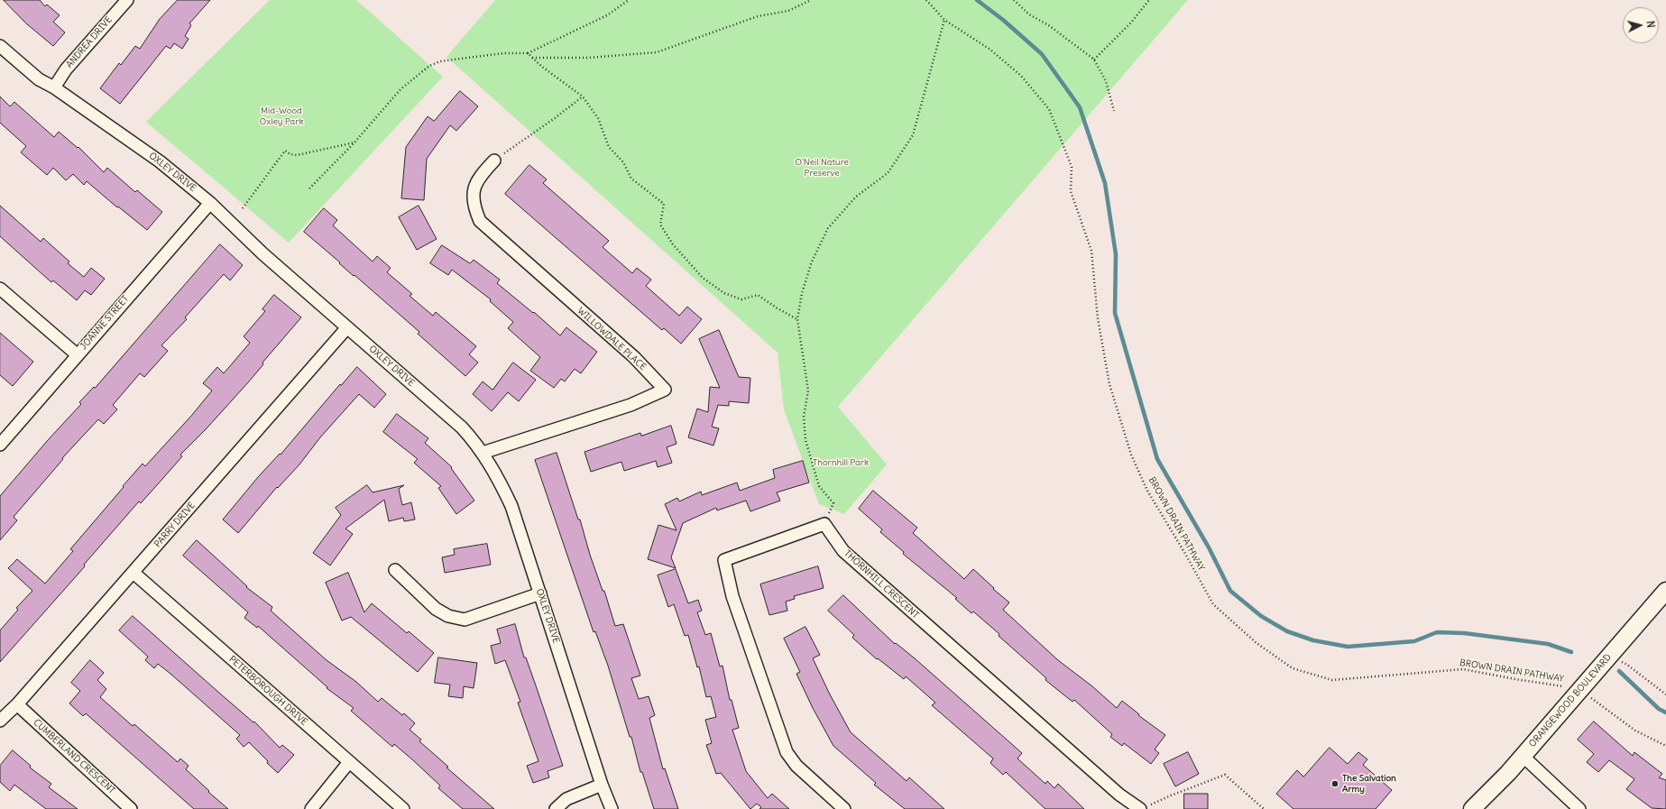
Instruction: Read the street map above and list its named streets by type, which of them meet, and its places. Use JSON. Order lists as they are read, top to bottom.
{
  "streets": {
    "street": [
      "ANDREA DRIVE",
      "OXLEY DRIVE",
      "JOANNE STREET",
      "WILLOWDALE PLACE",
      "PARRY DRIVE",
      "THORNHILL CRESCENT",
      "PETERBOROUGH DRIVE",
      "ORANGEWOOD BOULEVARD",
      "CUMBERLAND CRESCENT"
    ],
    "path": ["BROWN DRAIN PATHWAY"]
  },
  "crossings": [
    ["ANDREA DRIVE", "OXLEY DRIVE"],
    ["OXLEY DRIVE", "JOANNE STREET"],
    ["OXLEY DRIVE", "WILLOWDALE PLACE"],
    ["OXLEY DRIVE", "PARRY DRIVE"],
    ["BROWN DRAIN PATHWAY", "ORANGEWOOD BOULEVARD"],
    ["PARRY DRIVE", "PETERBOROUGH DRIVE"],
    ["PARRY DRIVE", "CUMBERLAND CRESCENT"]
  ],
  "parks": ["Mid-Wood Oxley Park", "O'Neil Nature Preserve", "Thornhill Park"],
  "places": ["The Salvation Army"],
  "north": "right"
}
